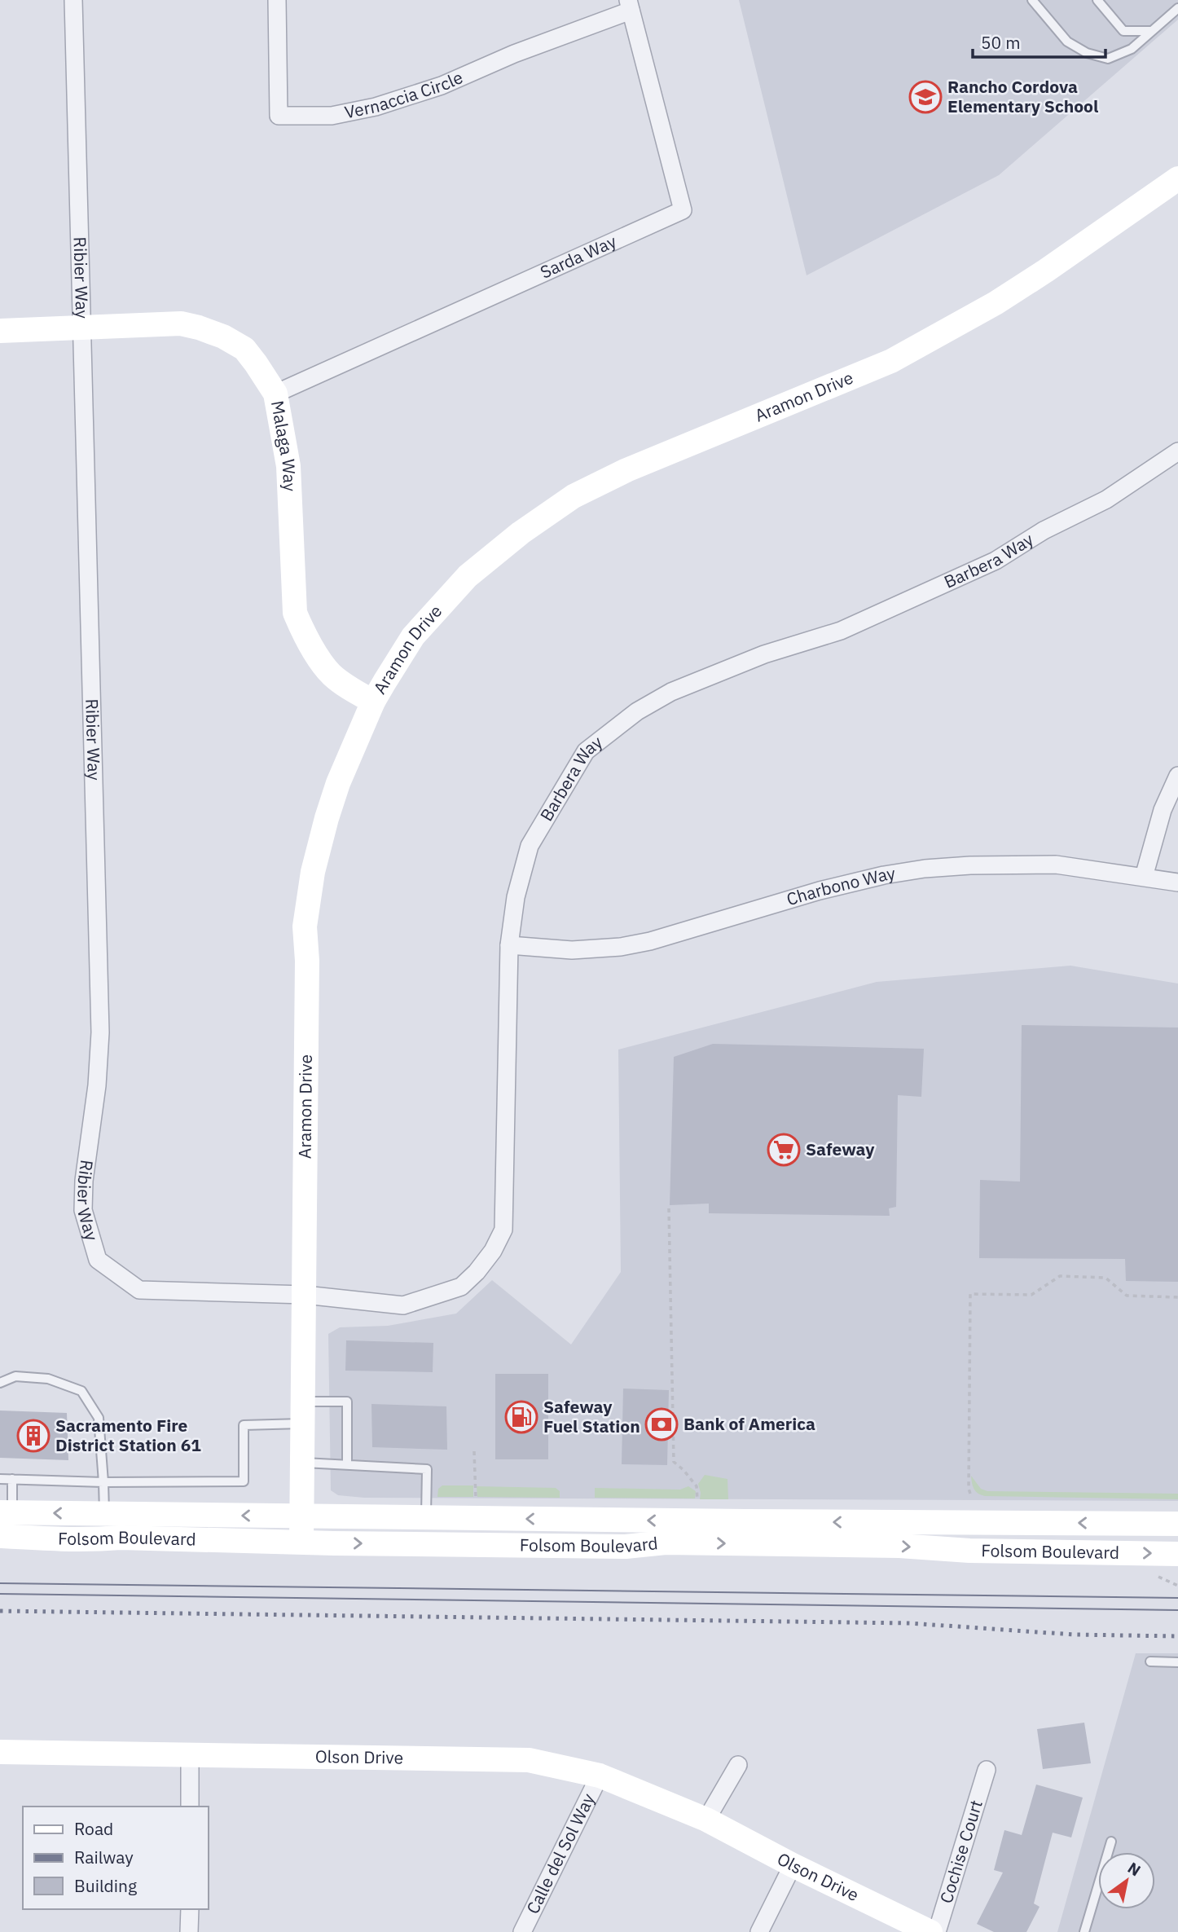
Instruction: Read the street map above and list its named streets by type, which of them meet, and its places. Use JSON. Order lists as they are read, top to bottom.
{
  "streets": {
    "street": [
      "Vernaccia Circle",
      "Sarda Way",
      "Ribier Way",
      "Aramon Drive",
      "Malaga Way",
      "Barbera Way",
      "Charbono Way",
      "Folsom Boulevard",
      "Olson Drive",
      "Cochise Court",
      "Calle del Sol Way"
    ]
  },
  "crossings": [
    ["Vernaccia Circle", "Sarda Way"],
    ["Sarda Way", "Malaga Way"],
    ["Ribier Way", "Aramon Drive"],
    ["Ribier Way", "Malaga Way"],
    ["Ribier Way", "Barbera Way"],
    ["Aramon Drive", "Malaga Way"],
    ["Aramon Drive", "Barbera Way"],
    ["Aramon Drive", "Folsom Boulevard"],
    ["Barbera Way", "Charbono Way"],
    ["Olson Drive", "Calle del Sol Way"]
  ],
  "places": {
    "school or university": ["Rancho Cordova Elementary School"],
    "supermarket": ["Safeway"],
    "fuel station": ["Safeway Fuel Station"],
    "bank": ["Bank of America"],
    "building": ["Sacramento Fire District Station 61"]
  },
  "legend": ["Road", "Railway", "Building"],
  "scale_bar": "50 m",
  "north": "top right"
}
